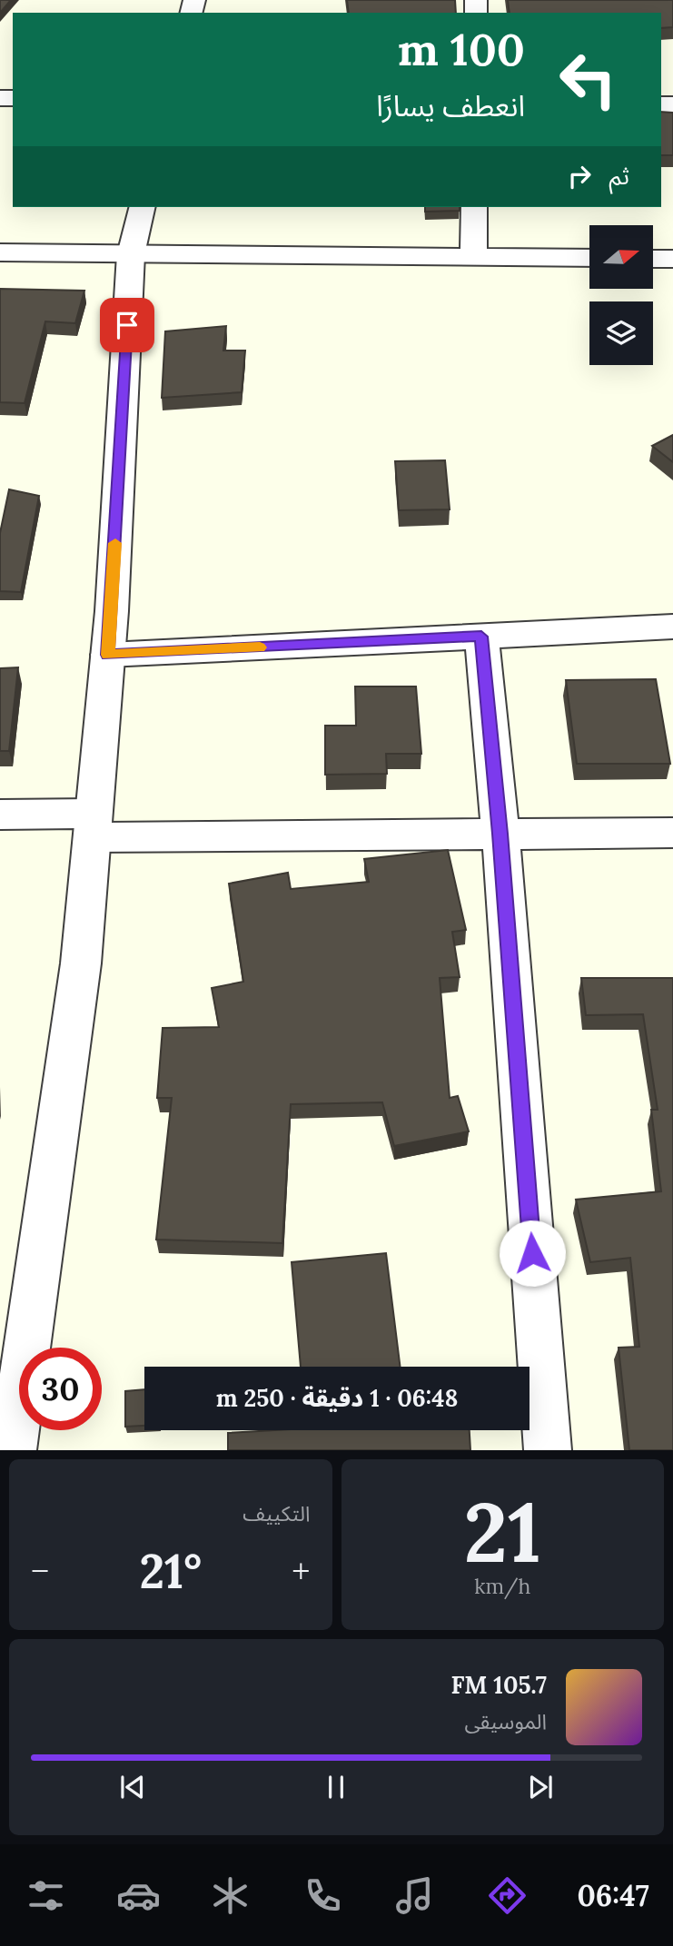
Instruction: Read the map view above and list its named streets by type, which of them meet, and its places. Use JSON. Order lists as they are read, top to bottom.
{
  "north": "right",
  "page": {
    "turn": ["100 m", "انعطف يسارًا"],
    "then": "ثم",
    "limit": "30",
    "trip": "06:48 · 1 دقيقة · 250 m",
    "tile": [
      ["21", "km/h"],
      "التكييف"
    ],
    "heat": ["−", "21°", "+"],
    "song": ["105.7 FM", "الموسيقى"],
    "tabs": "06:47"
  }
}
